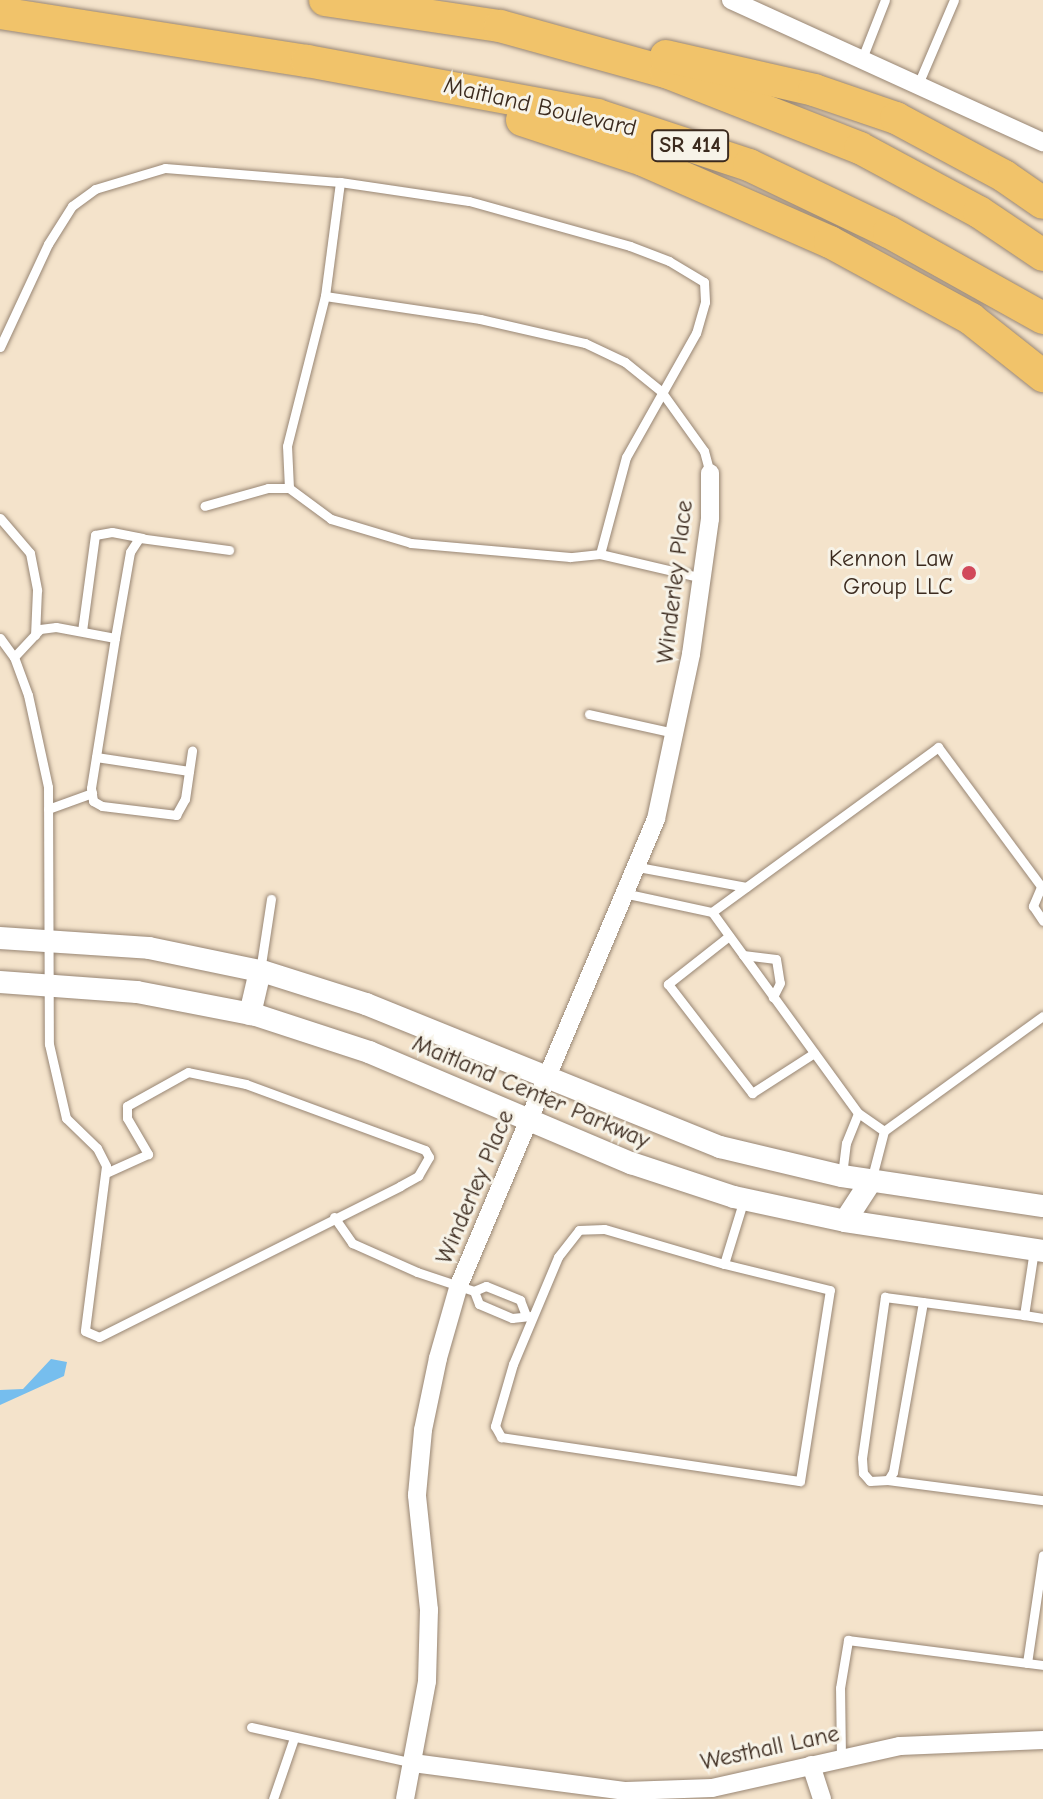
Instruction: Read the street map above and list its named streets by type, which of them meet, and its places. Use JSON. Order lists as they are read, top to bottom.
{
  "streets": {
    "highway": ["Maitland Boulevard", "SR 414"],
    "street": ["Winderley Place", "Maitland Center Parkway", "Westhall Lane"]
  },
  "crossings": [
    ["Winderley Place", "Maitland Center Parkway"],
    ["Winderley Place", "Westhall Lane"]
  ],
  "places": ["Kennon Law Group LLC"]
}
